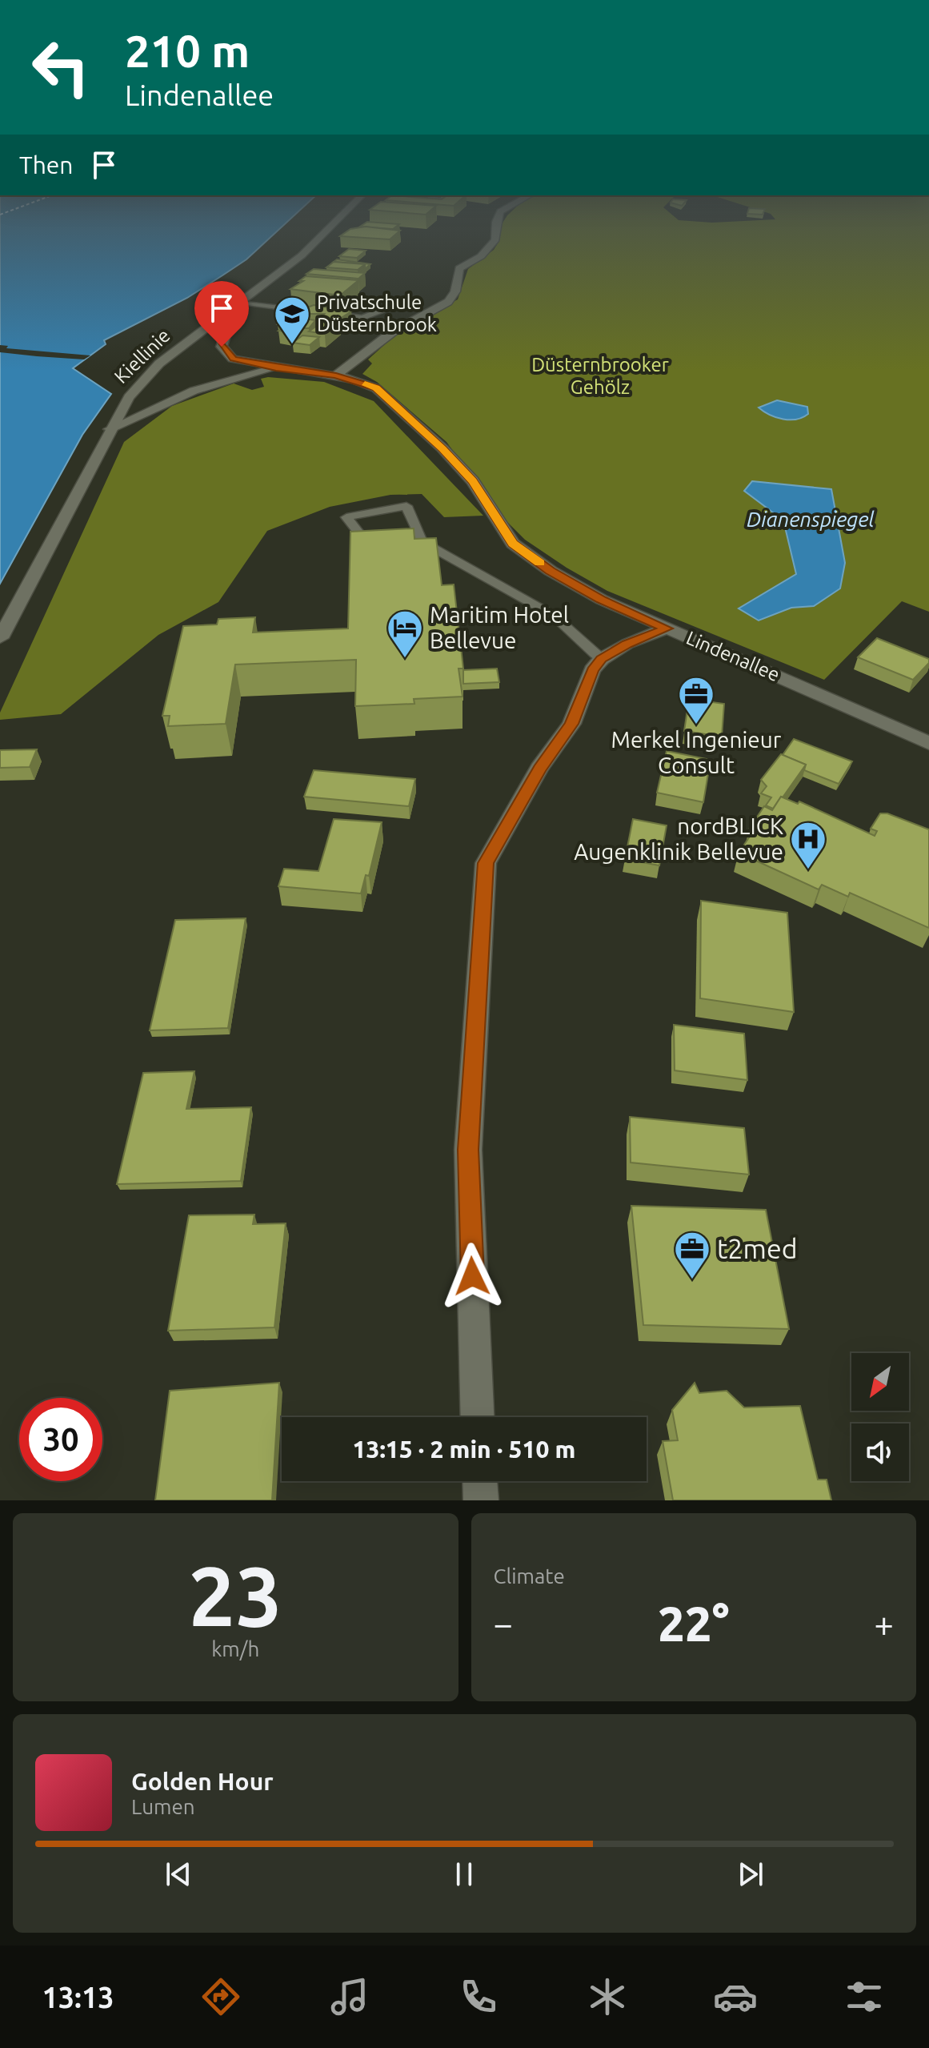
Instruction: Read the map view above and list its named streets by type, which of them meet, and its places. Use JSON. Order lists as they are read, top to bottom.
{
  "streets": {
    "street": ["Kiellinie", "Lindenallee"]
  },
  "crossings": [
    ["Kiellinie", "Lindenallee"]
  ],
  "water": ["Dianenspiegel"],
  "parks": ["Düsternbrooker Gehölz"],
  "places": {
    "school or university": ["Privatschule Düsternbrook"],
    "hotel": ["Maritim Hotel Bellevue"],
    "office": ["Merkel Ingenieur Consult", "t2med"],
    "hospital": ["nordBLICK Augenklinik Bellevue"]
  },
  "north": "bottom left",
  "page": {
    "turn": ["210 m", "Lindenallee"],
    "then": "Then",
    "limit": "30",
    "trip": "13:15 · 2 min · 510 m",
    "tile": [
      ["23", "km/h"],
      "Climate"
    ],
    "heat": ["−", "22°", "+"],
    "song": ["Golden Hour", "Lumen"],
    "tabs": "13:13"
  }
}
